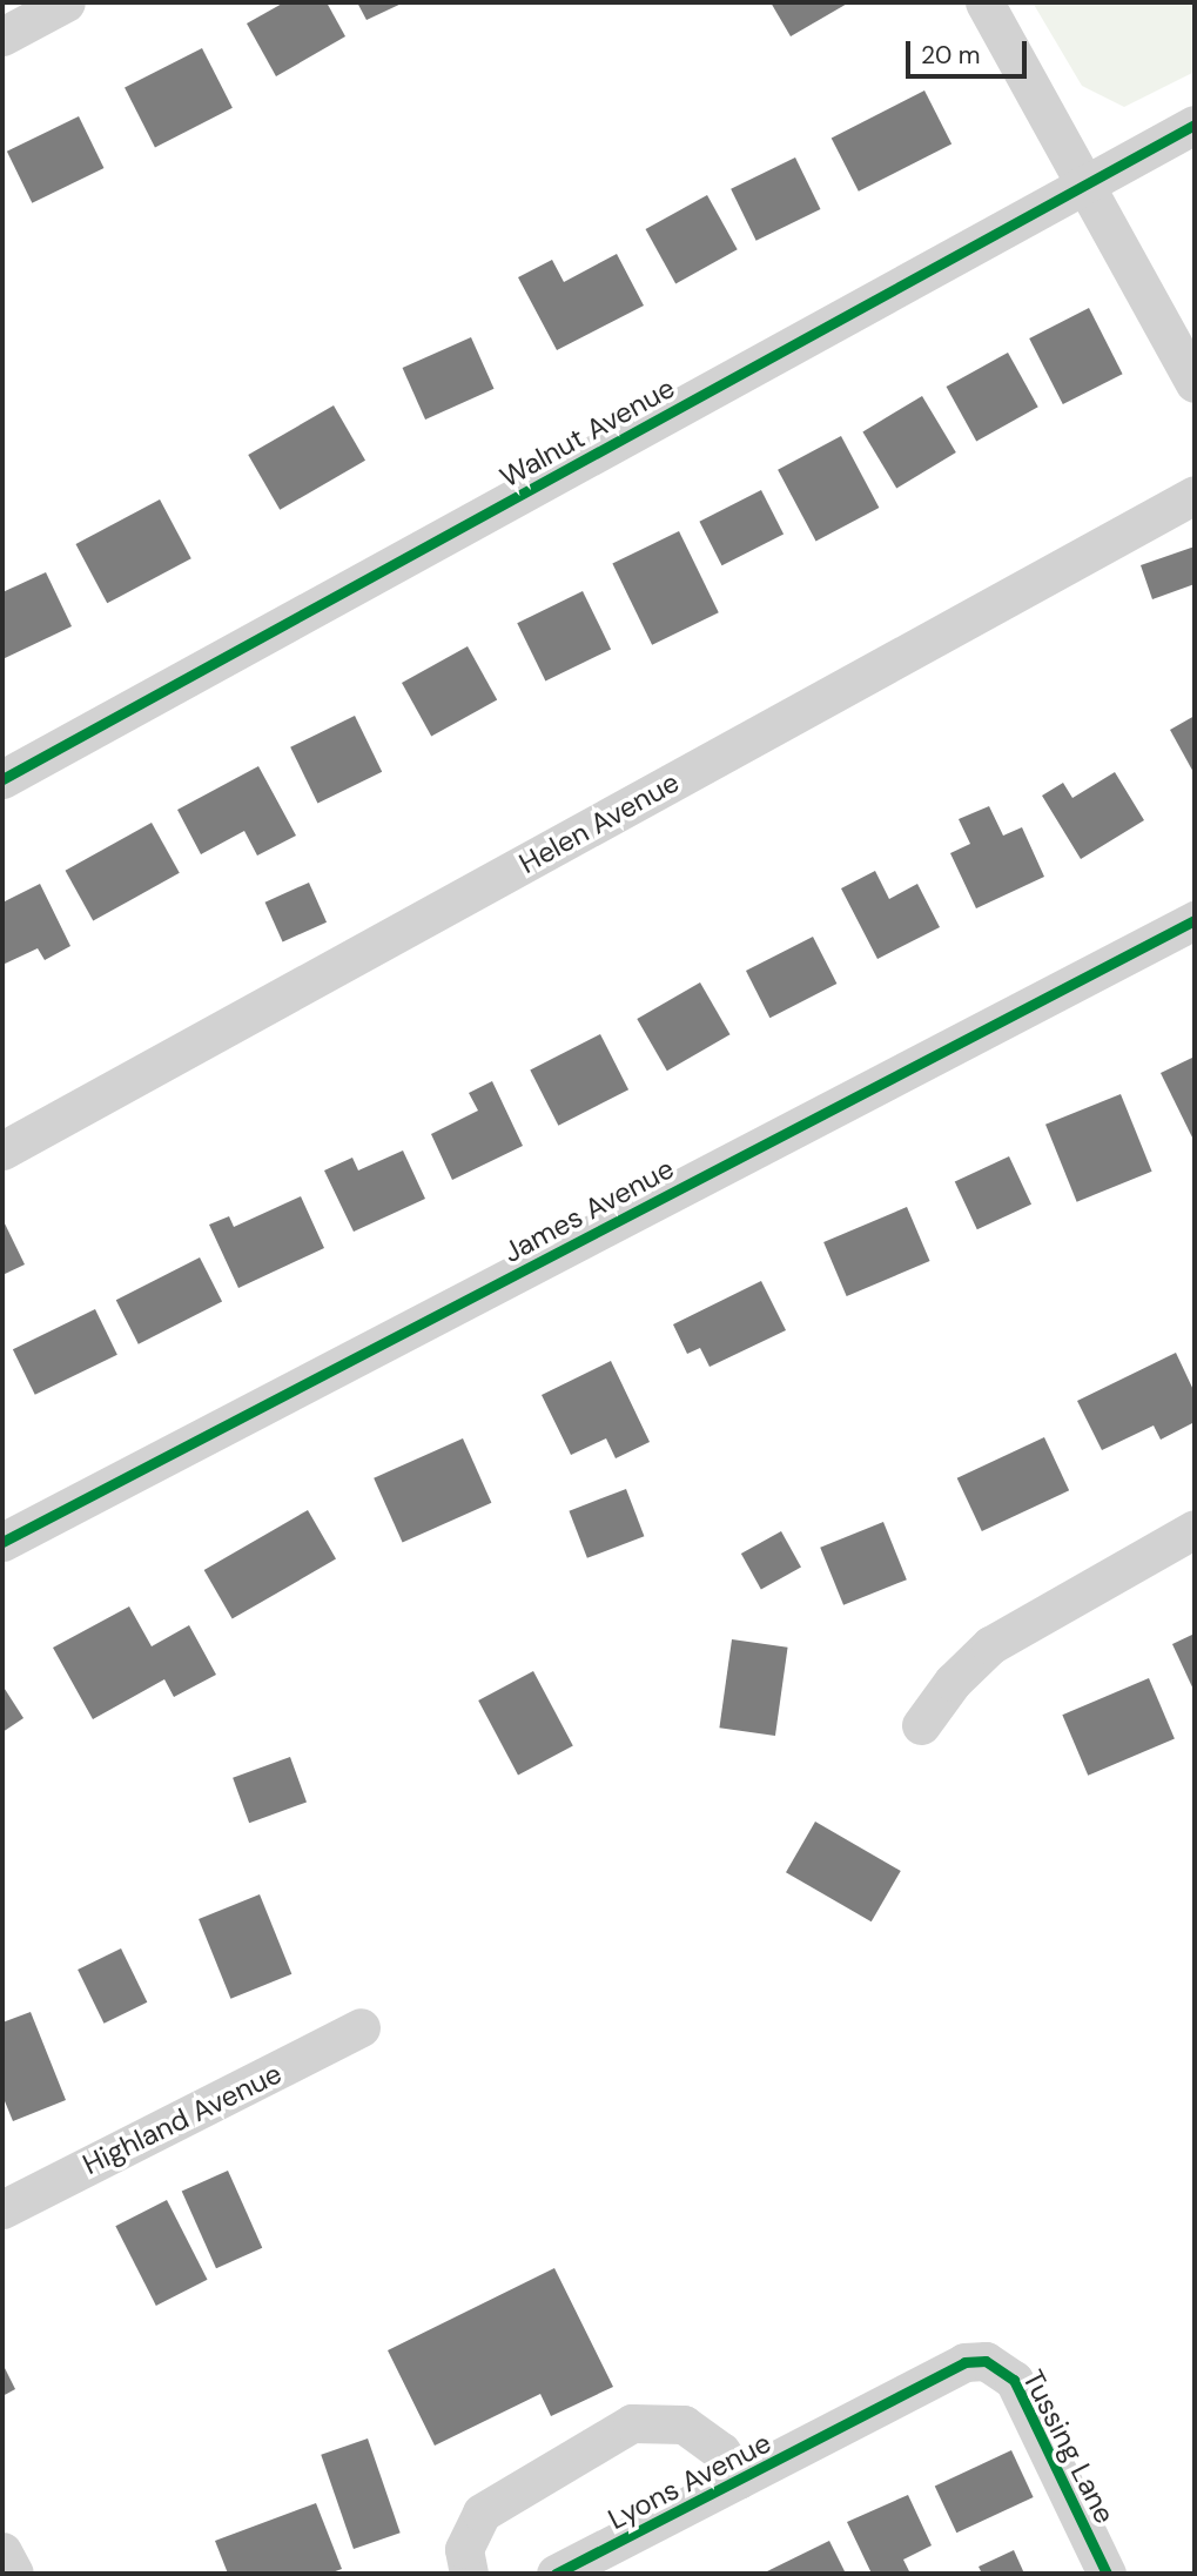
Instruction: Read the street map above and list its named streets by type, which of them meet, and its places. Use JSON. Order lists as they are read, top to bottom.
{
  "streets": {
    "street": [
      "Walnut Avenue",
      "Helen Avenue",
      "James Avenue",
      "Highland Avenue",
      "Tussing Lane",
      "Lyons Avenue"
    ]
  },
  "crossings": [
    ["Tussing Lane", "Lyons Avenue"]
  ],
  "scale_bar": "20 m"
}
